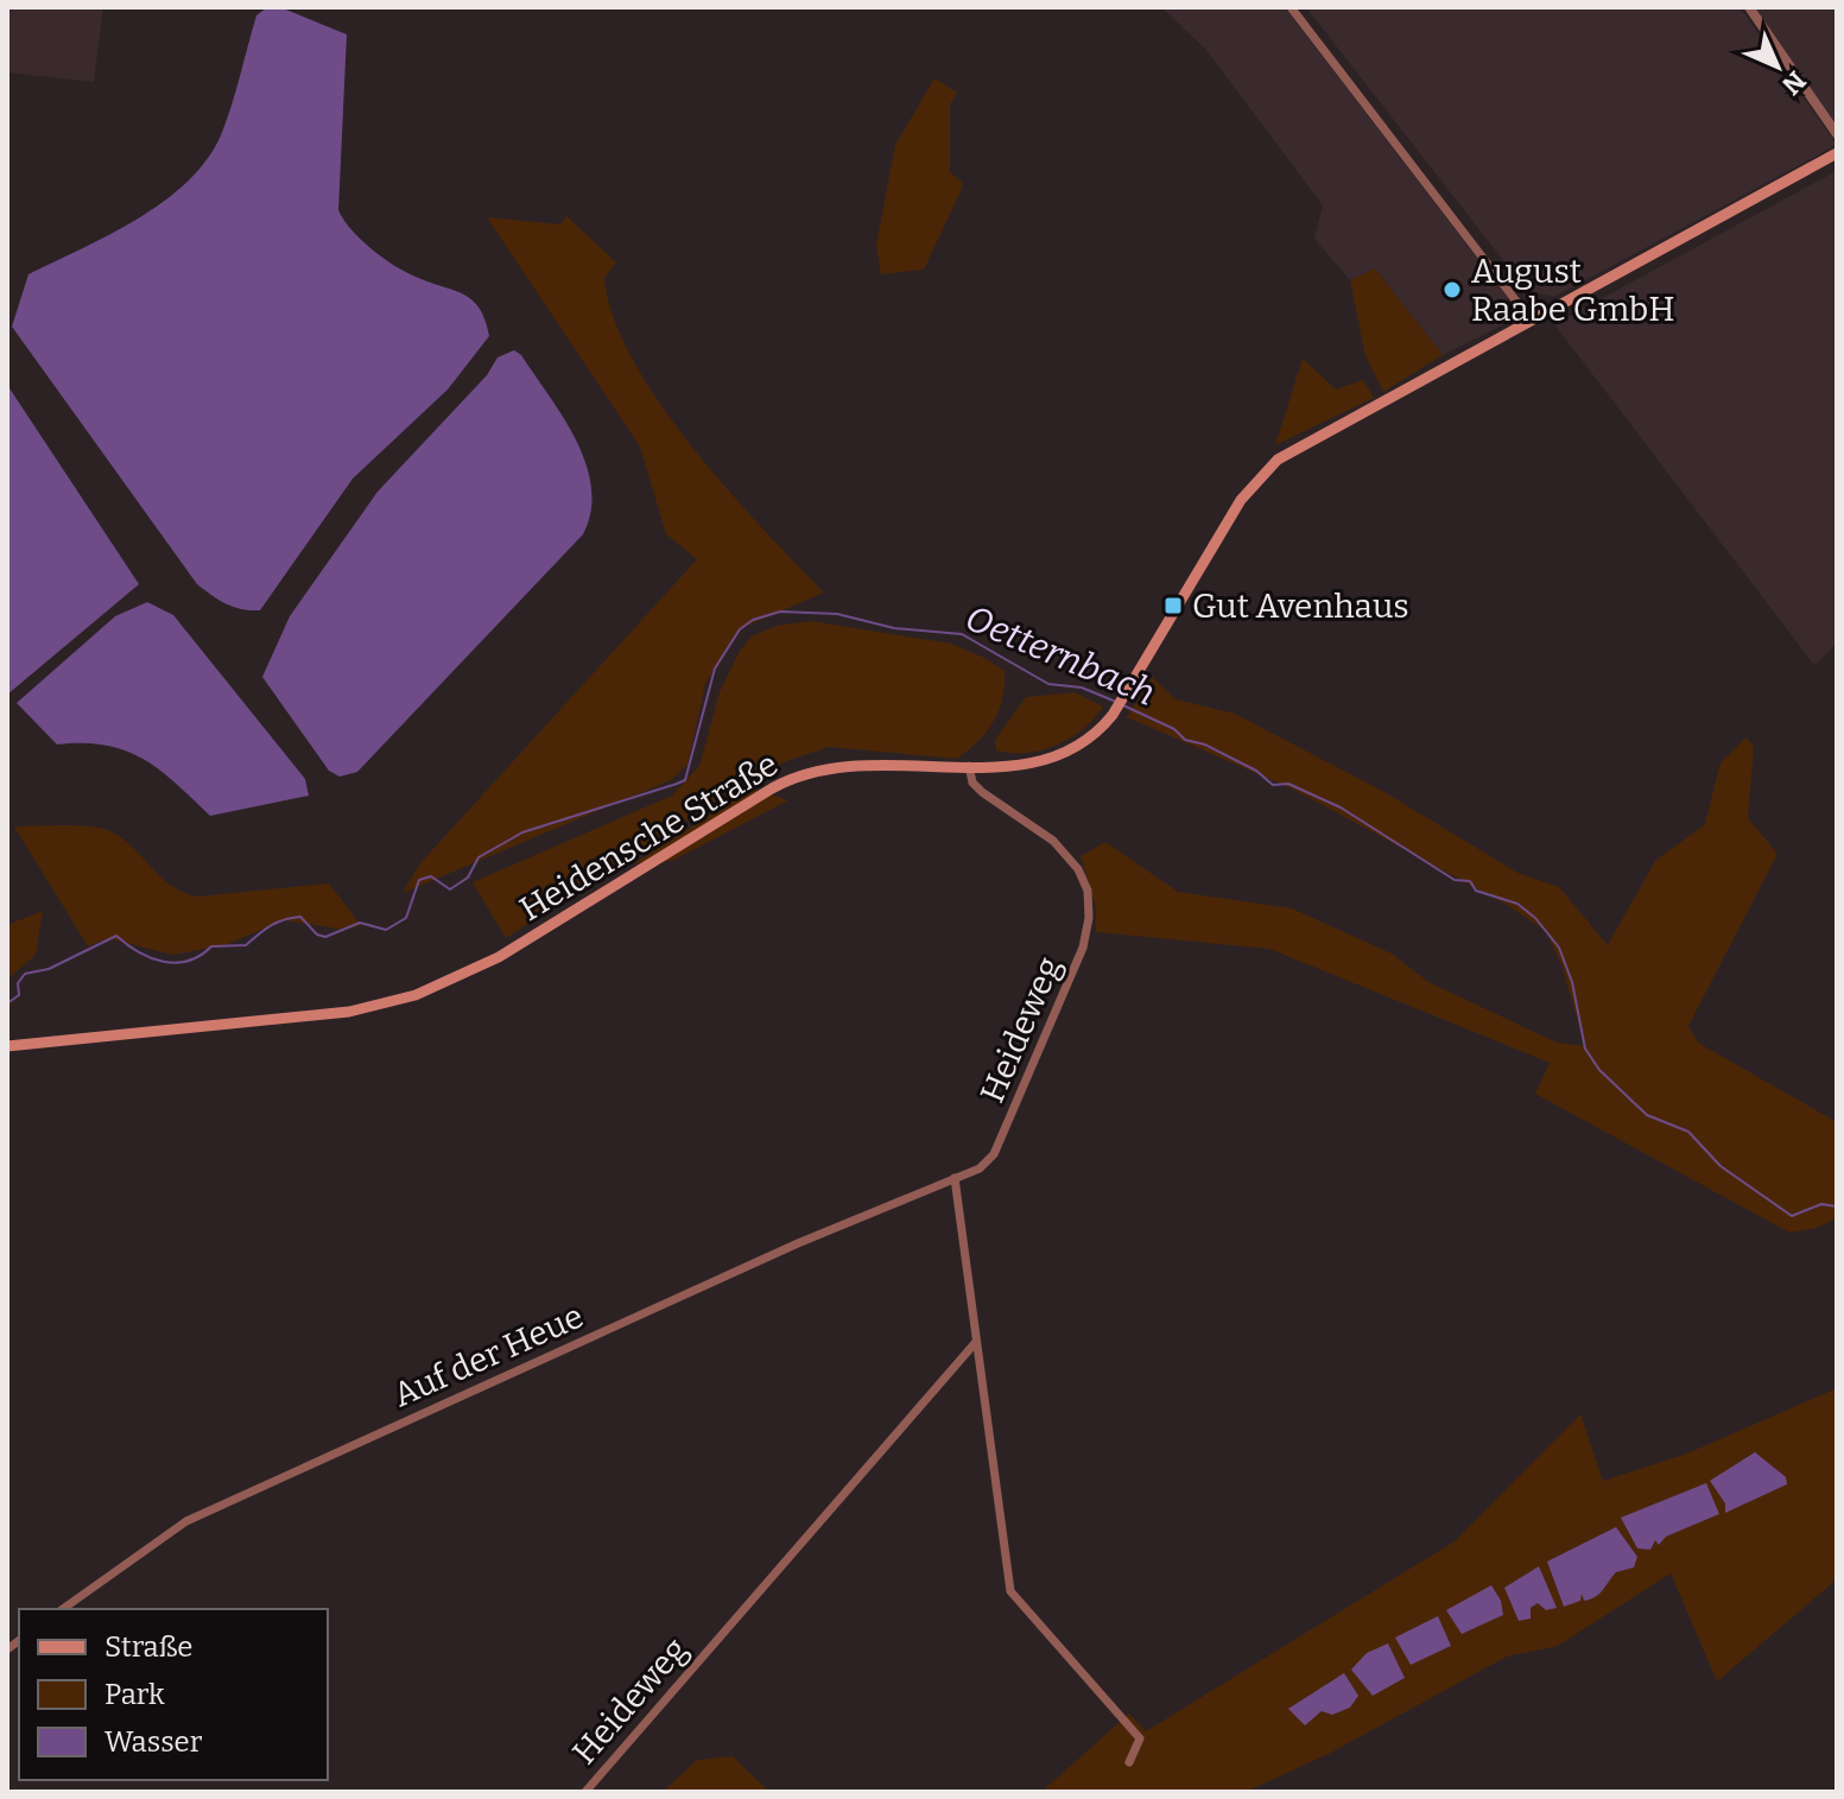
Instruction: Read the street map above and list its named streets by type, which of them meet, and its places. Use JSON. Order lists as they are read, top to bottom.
{
  "streets": {
    "main road": ["Heidensche Straße"],
    "street": ["Heideweg", "Auf der Heue"]
  },
  "crossings": [
    ["Heidensche Straße", "Heideweg"],
    ["Heideweg", "Auf der Heue"]
  ],
  "water": ["Oetternbach"],
  "places": {
    "other": ["August Raabe GmbH"],
    "transit": ["Gut Avenhaus"]
  },
  "legend": ["Straße", "Park", "Wasser"],
  "north": "bottom right"
}
